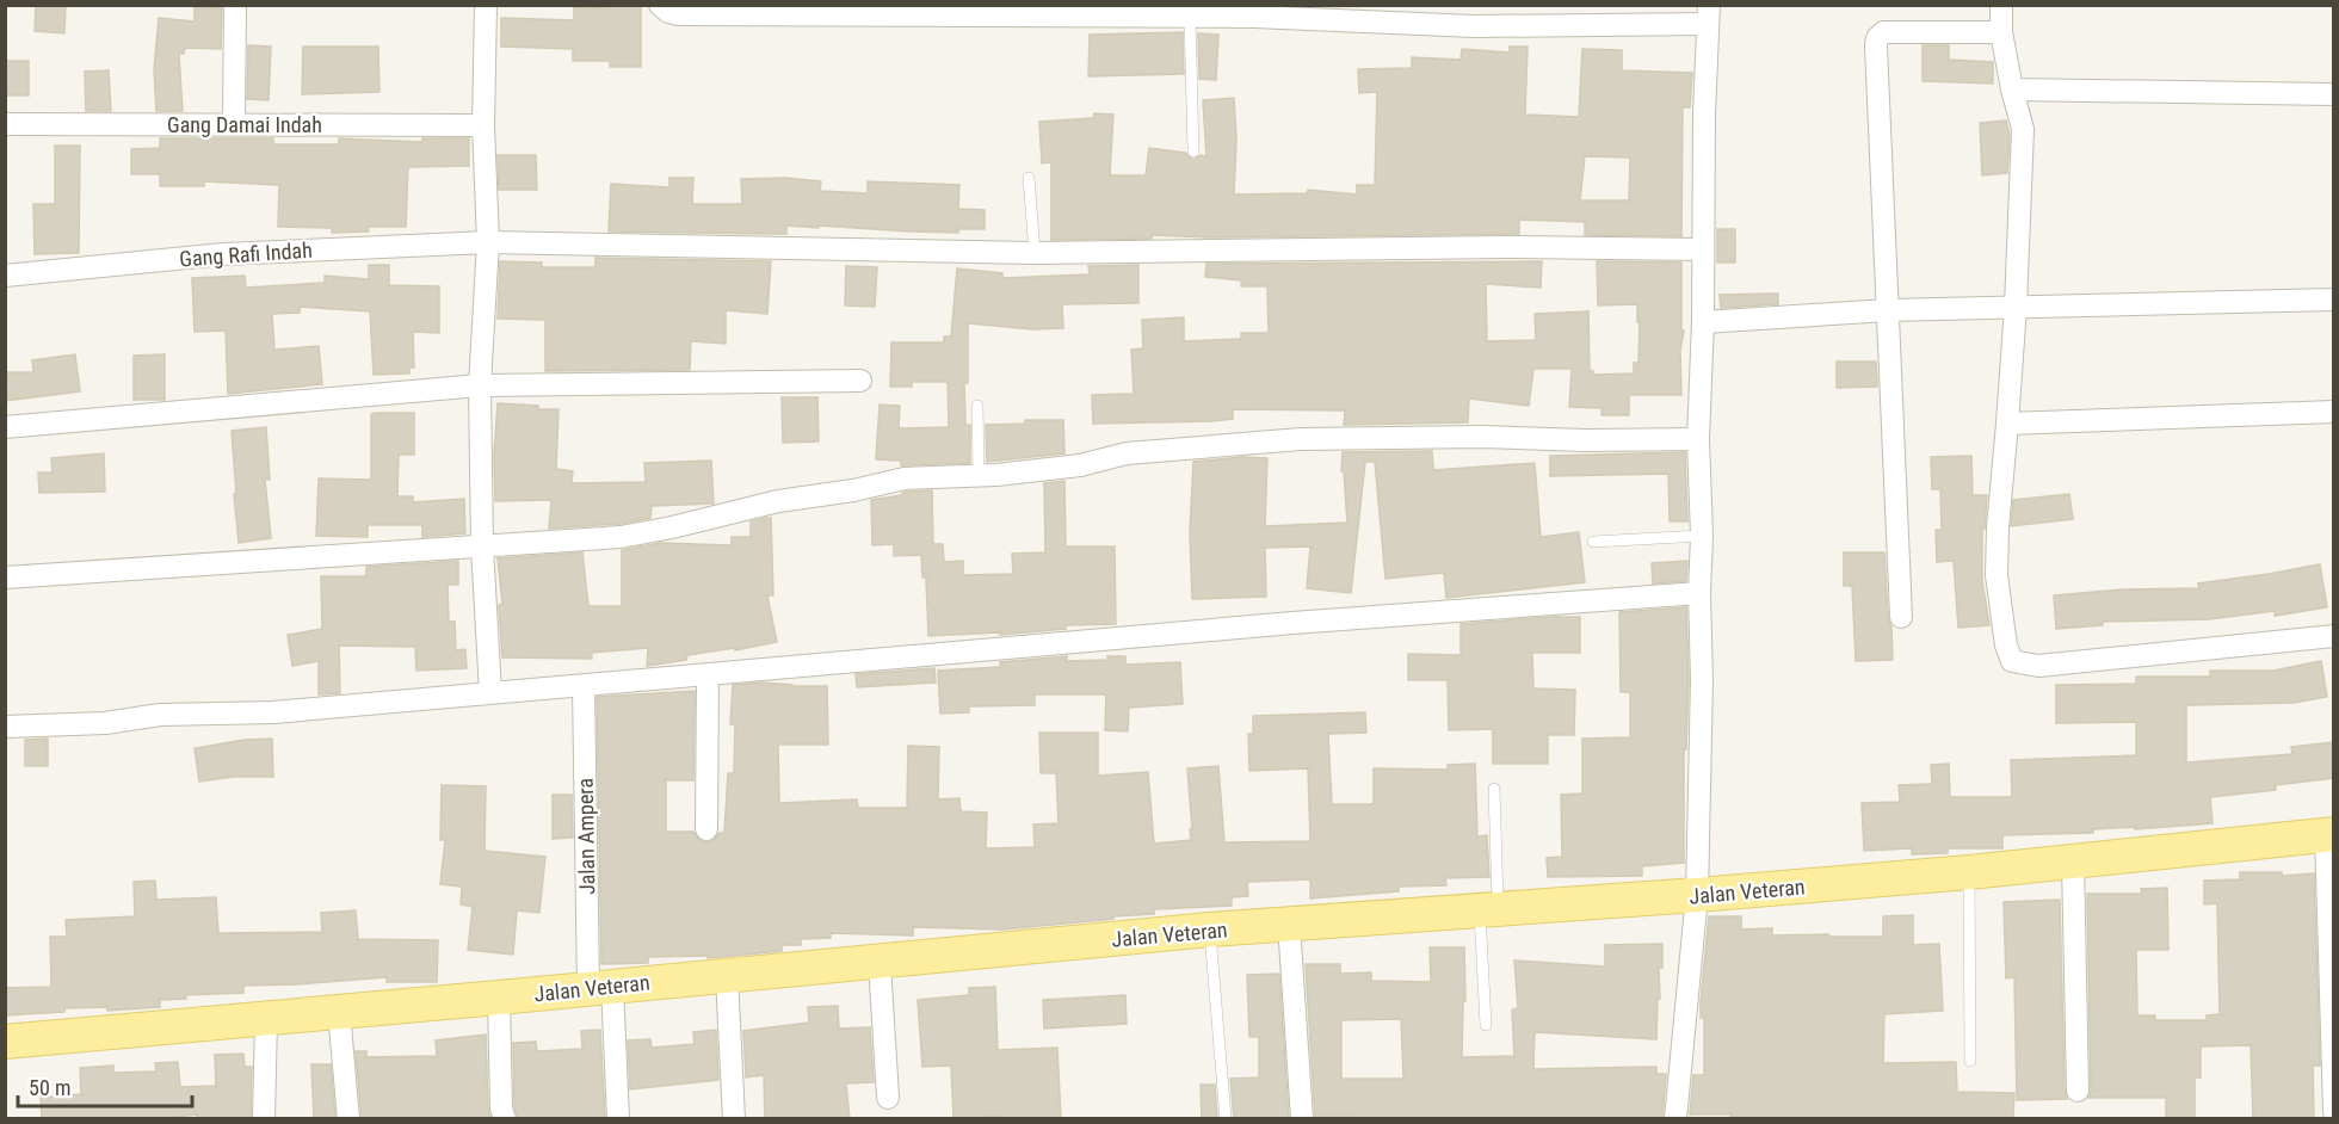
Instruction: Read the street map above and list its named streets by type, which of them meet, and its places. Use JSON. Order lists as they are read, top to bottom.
{
  "streets": {
    "main road": ["Jalan Veteran"],
    "street": ["Gang Damai Indah", "Gang Rafi Indah", "Jalan Ampera"]
  },
  "crossings": [
    ["Jalan Ampera", "Jalan Veteran"]
  ],
  "scale_bar": "50 m"
}
